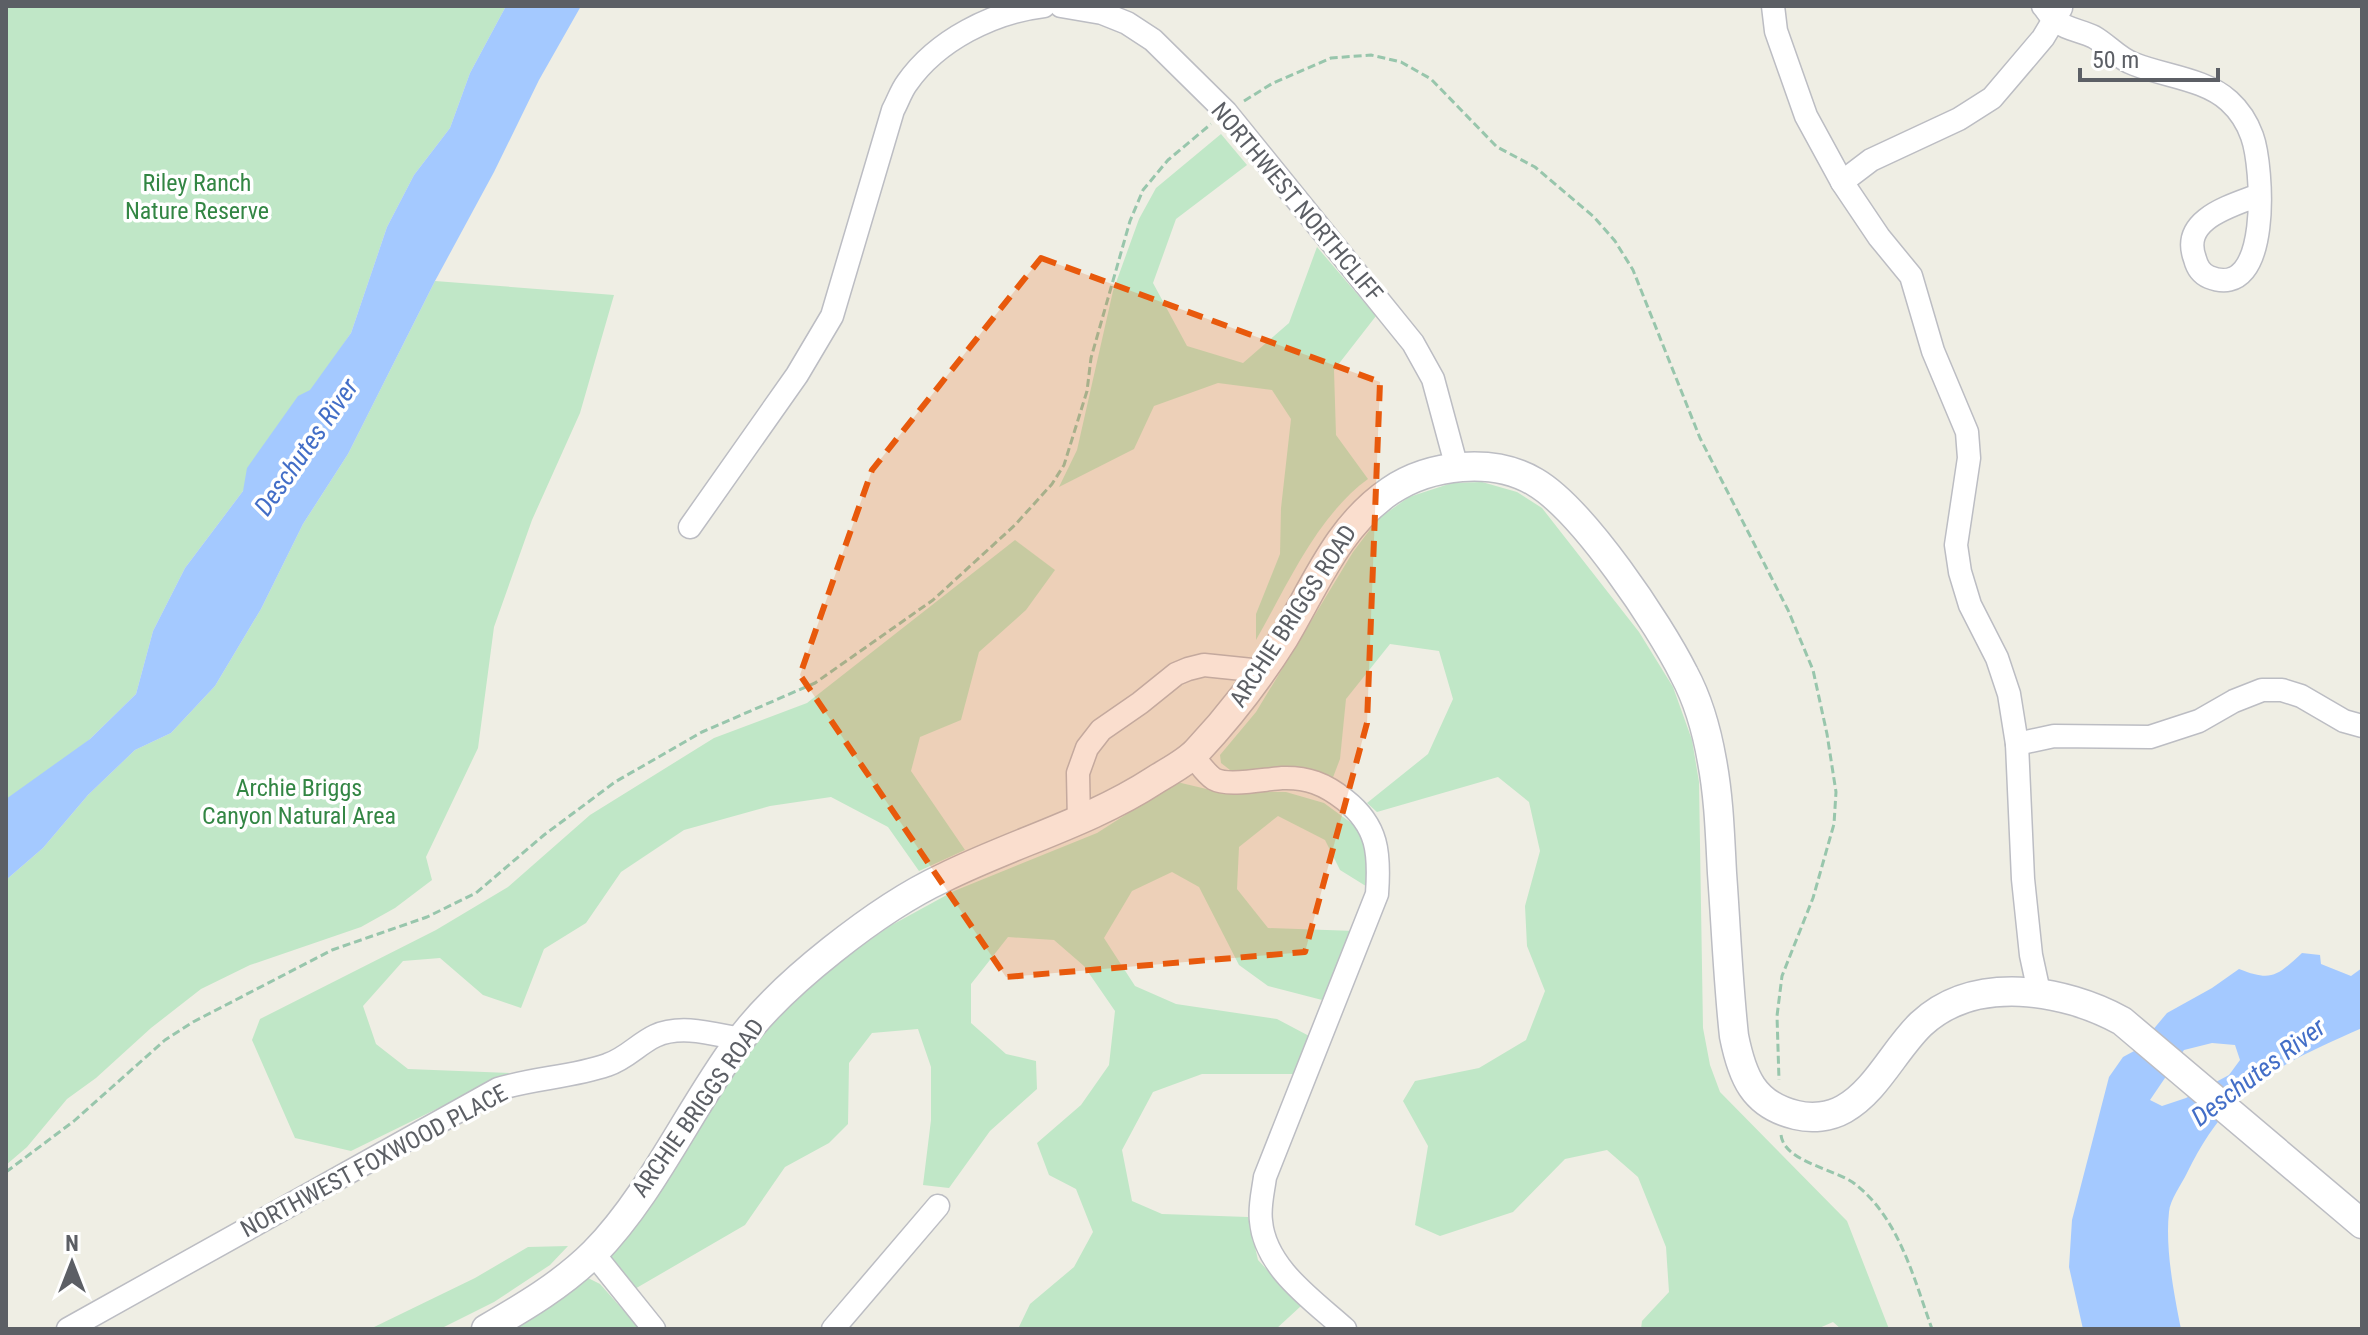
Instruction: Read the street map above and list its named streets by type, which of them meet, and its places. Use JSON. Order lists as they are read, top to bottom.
{
  "streets": {
    "street": ["NORTHWEST NORTHCLIFF", "ARCHIE BRIGGS ROAD", "NORTHWEST FOXWOOD PLACE"]
  },
  "crossings": [
    ["NORTHWEST NORTHCLIFF", "ARCHIE BRIGGS ROAD"],
    ["ARCHIE BRIGGS ROAD", "NORTHWEST FOXWOOD PLACE"]
  ],
  "water": ["Deschutes River"],
  "parks": ["Riley Ranch Nature Reserve", "Archie Briggs Canyon Natural Area"],
  "scale_bar": "50 m",
  "north": "top"
}
